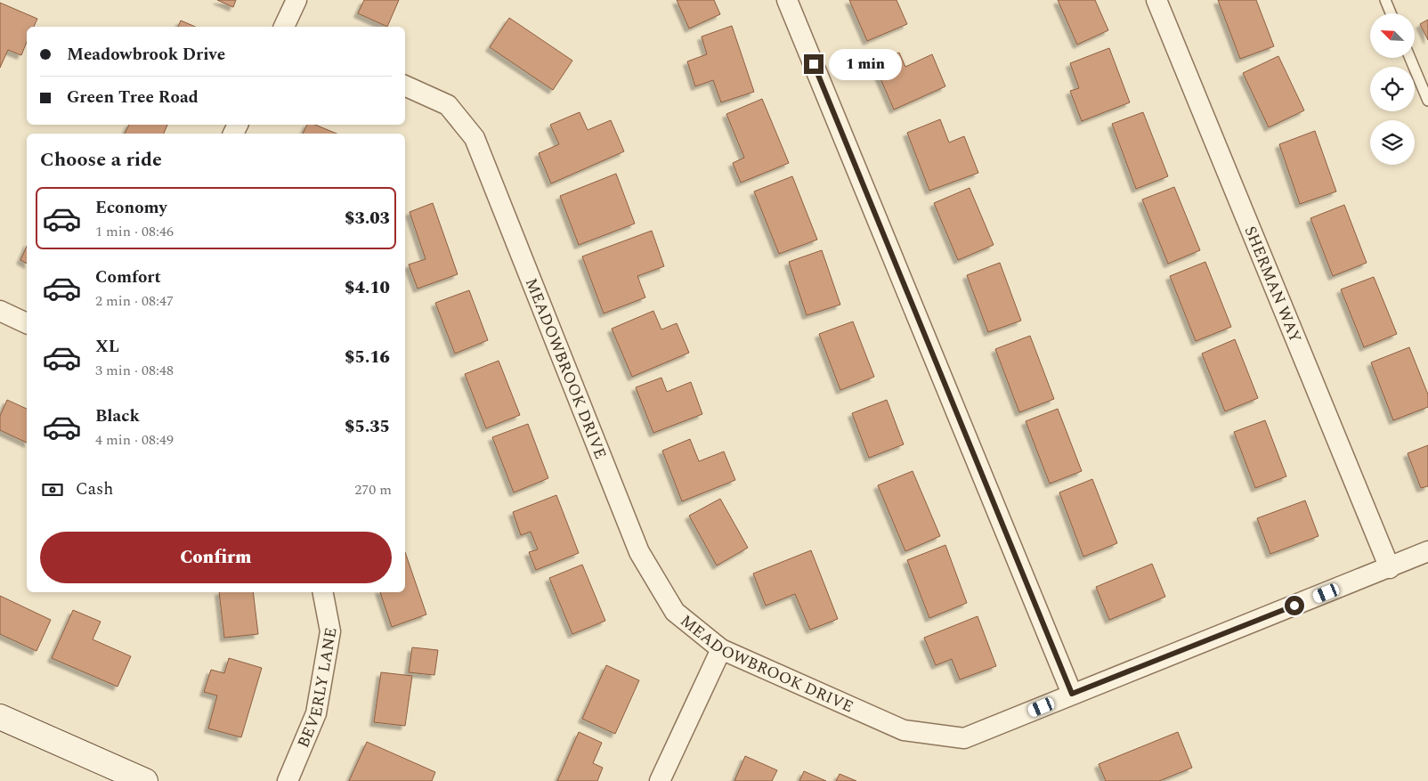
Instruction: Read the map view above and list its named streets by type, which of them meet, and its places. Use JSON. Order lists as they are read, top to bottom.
{
  "streets": {
    "street": ["SHERMAN WAY", "MEADOWBROOK DRIVE", "BEVERLY LANE"]
  },
  "crossings": [
    ["SHERMAN WAY", "MEADOWBROOK DRIVE"]
  ],
  "north": "top left",
  "page": {
    "banner": ["Meadowbrook Drive", "Green Tree Road"],
    "bubble": "1 min",
    "heading": "Choose a ride",
    "list": [
      {
        "name": "Economy",
        "note": "1 min · 08:46",
        "value": "$3.03"
      },
      {
        "name": "Comfort",
        "note": "2 min · 08:47",
        "value": "$4.10"
      },
      {
        "name": "XL",
        "note": "3 min · 08:48",
        "value": "$5.16"
      },
      {
        "name": "Black",
        "note": "4 min · 08:49",
        "value": "$5.35"
      }
    ],
    "pay": ["Cash", "270 m"],
    "buttons": "Confirm"
  }
}
